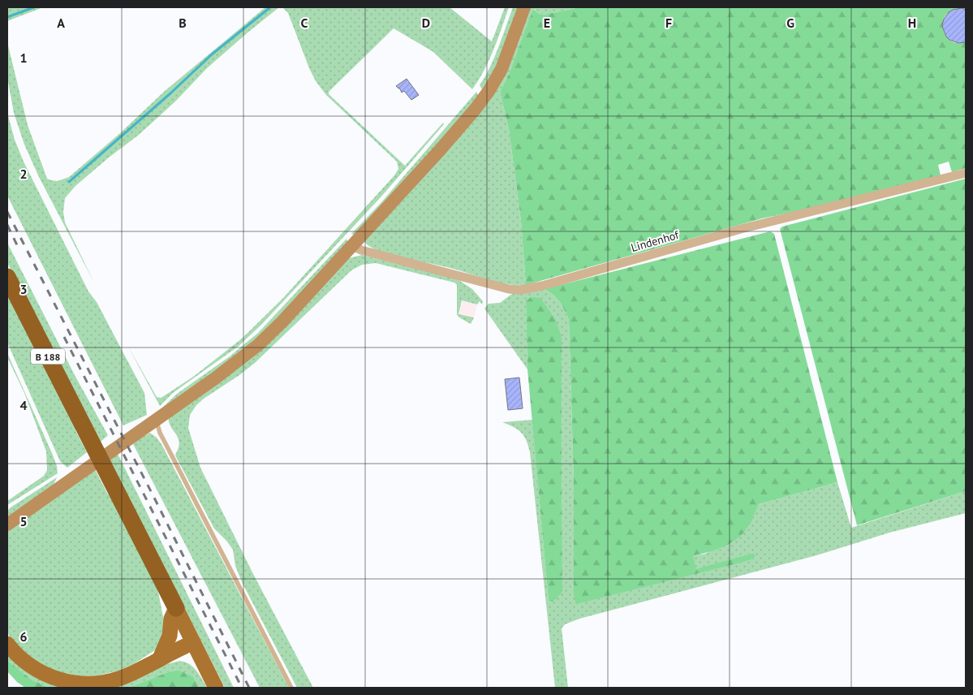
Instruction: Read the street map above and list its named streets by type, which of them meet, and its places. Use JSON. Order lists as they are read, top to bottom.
{
  "streets": {
    "highway": ["B 188"],
    "street": ["Lindenhof"]
  },
  "grid": {
    "columns": [
      "A",
      "B",
      "C",
      "D",
      "E",
      "F",
      "G",
      "H"
    ],
    "rows": [
      "1",
      "2",
      "3",
      "4",
      "5",
      "6"
    ]
  }
}
